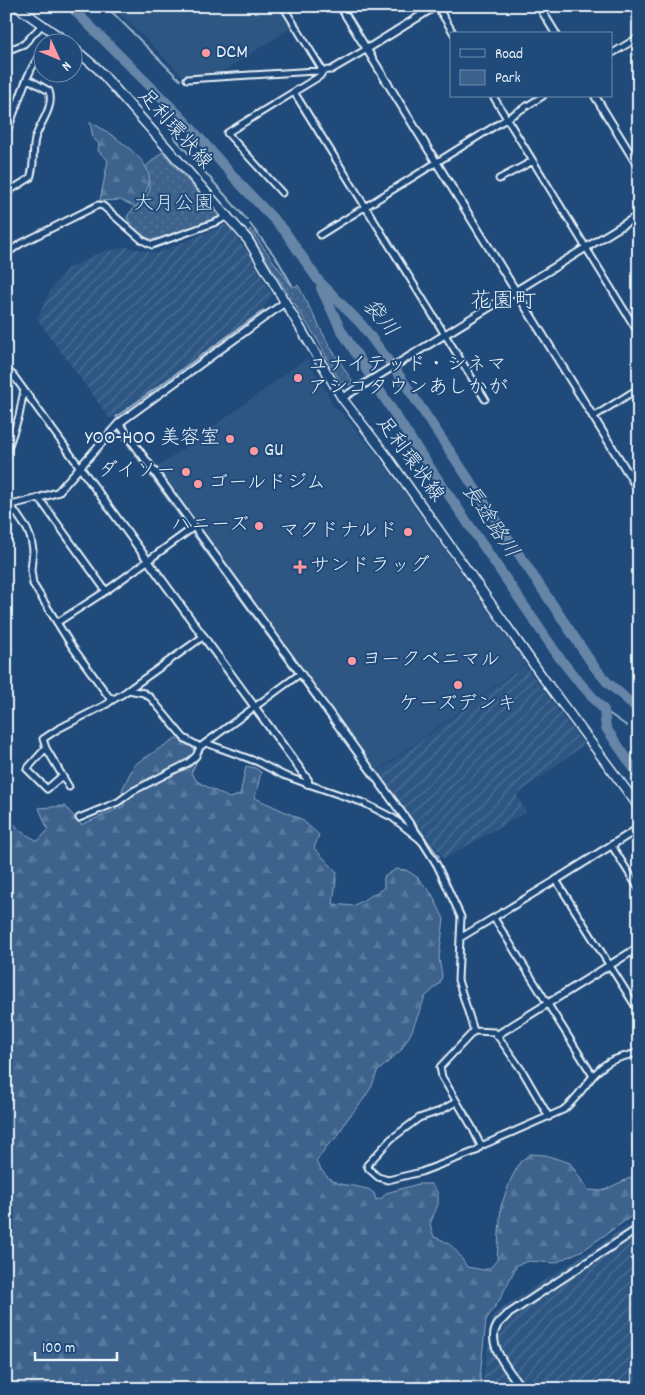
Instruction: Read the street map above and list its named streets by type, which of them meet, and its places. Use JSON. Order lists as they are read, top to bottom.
{
  "streets": {
    "main road": ["足利環状線"]
  },
  "districts": ["花園町"],
  "water": ["袋川", "長途路川"],
  "parks": ["大月公園"],
  "places": {
    "other": [
      "DCM",
      "ユナイテッド・シネマ アシコタウンあしかが",
      "YOO-HOO 美容室",
      "GU",
      "ダイソー",
      "ゴールドジム",
      "ハニーズ",
      "マクドナルド",
      "ヨークベニマル",
      "ケーズデンキ"
    ],
    "health": ["サンドラッグ"]
  },
  "legend": ["Road", "Park"],
  "scale_bar": "100 m",
  "north": "bottom right"
}
